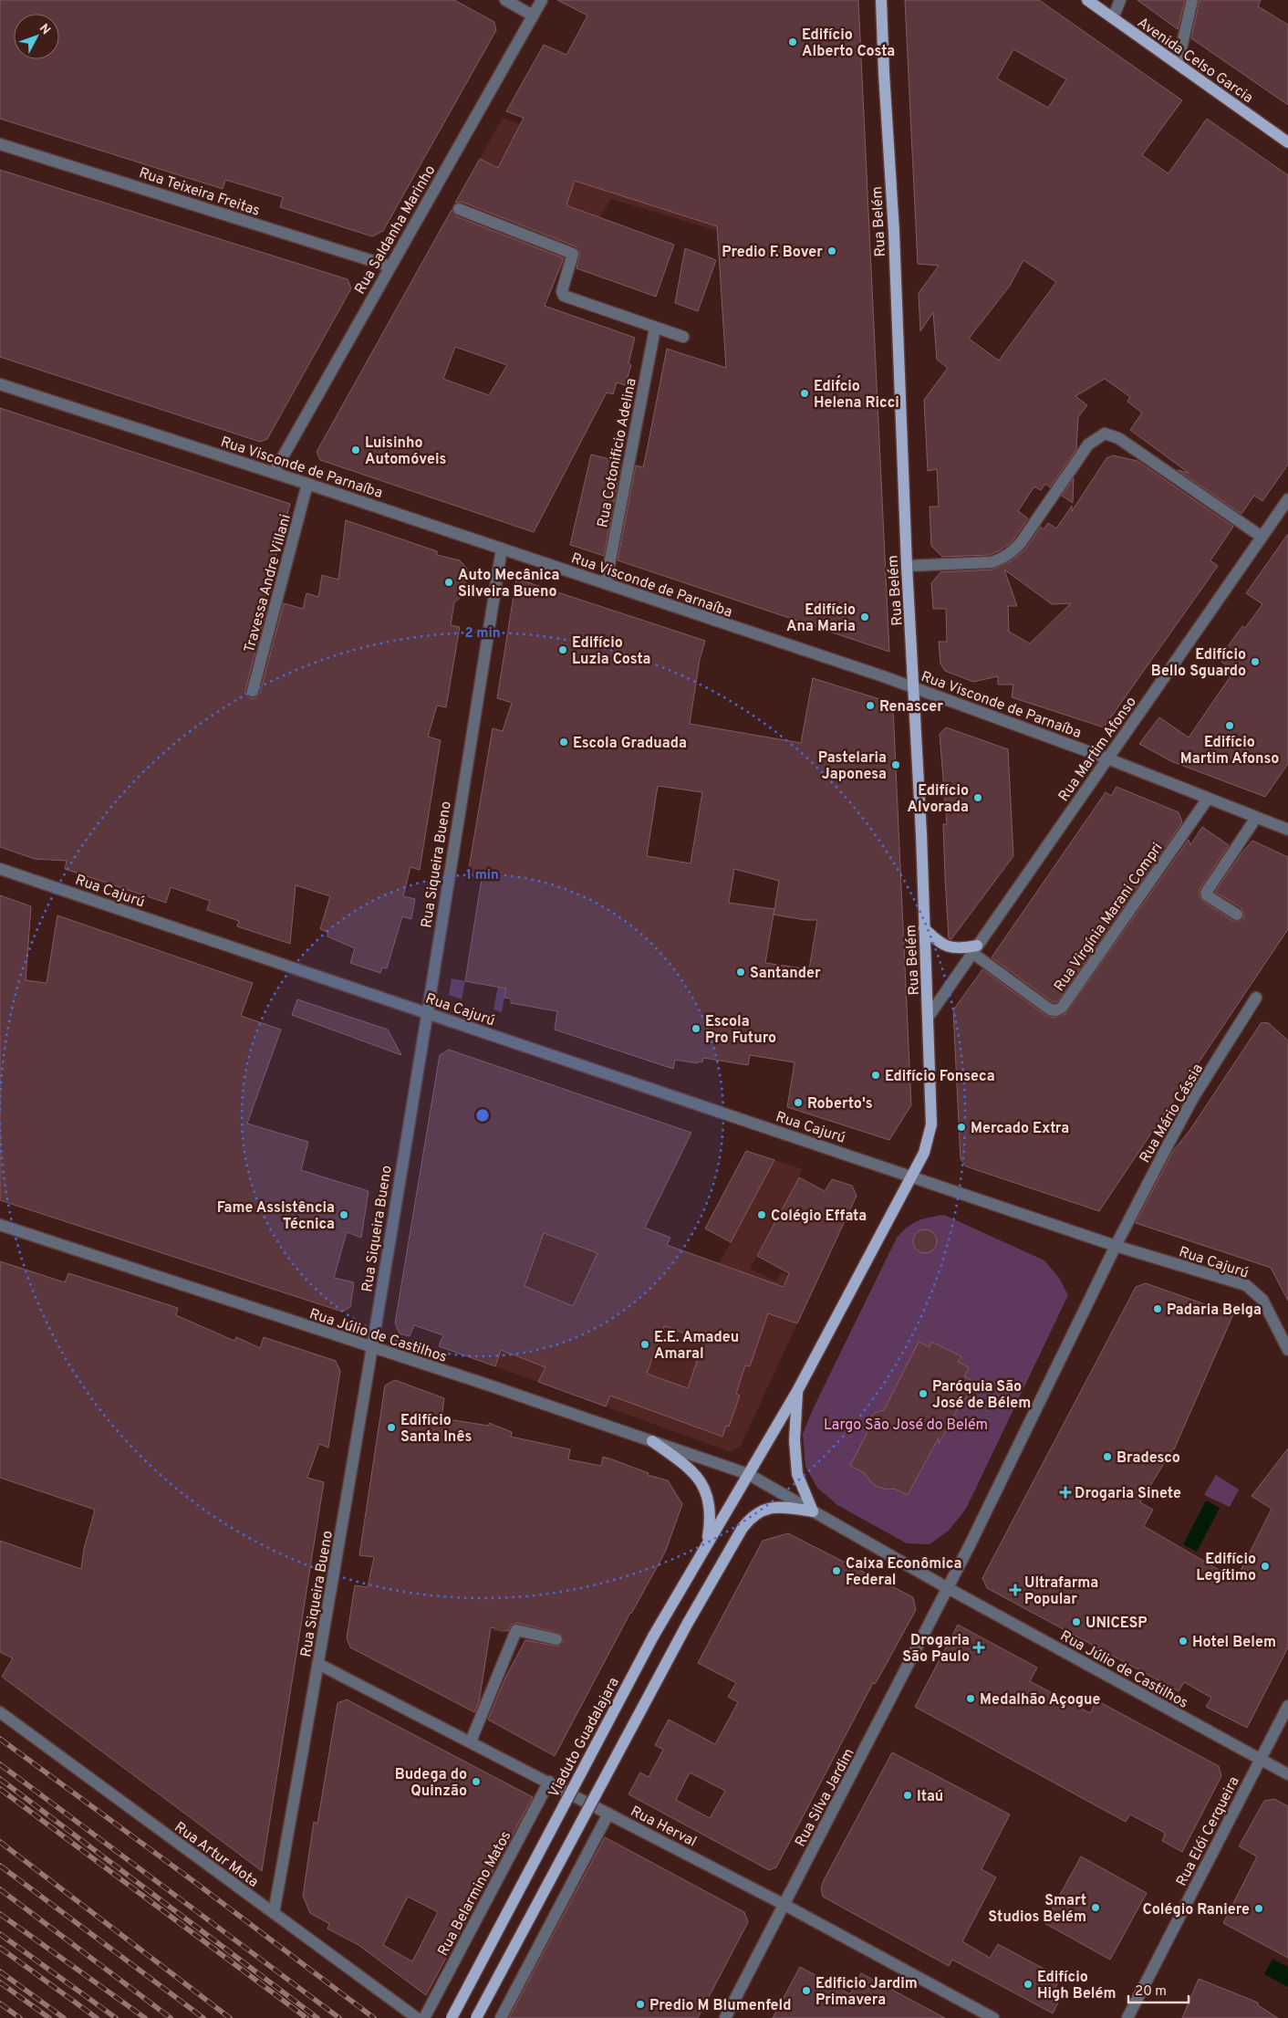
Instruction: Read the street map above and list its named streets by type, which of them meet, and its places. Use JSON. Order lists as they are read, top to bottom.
{
  "streets": {
    "main road": ["Avenida Celso Garcia", "Rua Belém", "Viaduto Guadalajara"],
    "street": [
      "Rua Teixeira Freitas",
      "Rua Saldanha Marinho",
      "Rua Cotonificio Adelina",
      "Rua Visconde de Parnaíba",
      "Travessa Andre Villani",
      "Rua Martim Afonso",
      "Rua Siqueira Bueno",
      "Rua Cajurú",
      "Rua Virgínia Marani Compri",
      "Rua Mário Cássia",
      "Rua Júlio de Castilhos",
      "Rua Silva Jardim",
      "Rua Herval",
      "Rua Elói Cerqueira",
      "Rua Artur Mota",
      "Rua Belarmino Matos"
    ]
  },
  "crossings": [
    ["Rua Teixeira Freitas", "Rua Saldanha Marinho"],
    ["Rua Belém", "Rua Visconde de Parnaíba"],
    ["Rua Belém", "Rua Martim Afonso"],
    ["Rua Belém", "Rua Cajurú"],
    ["Rua Saldanha Marinho", "Rua Visconde de Parnaíba"],
    ["Rua Cotonificio Adelina", "Rua Visconde de Parnaíba"],
    ["Rua Visconde de Parnaíba", "Travessa Andre Villani"],
    ["Rua Visconde de Parnaíba", "Rua Martim Afonso"],
    ["Rua Visconde de Parnaíba", "Rua Siqueira Bueno"],
    ["Rua Visconde de Parnaíba", "Rua Virgínia Marani Compri"],
    ["Rua Martim Afonso", "Rua Virgínia Marani Compri"],
    ["Rua Siqueira Bueno", "Rua Cajurú"],
    ["Rua Siqueira Bueno", "Rua Júlio de Castilhos"],
    ["Rua Siqueira Bueno", "Rua Herval"],
    ["Rua Siqueira Bueno", "Rua Artur Mota"],
    ["Rua Cajurú", "Rua Mário Cássia"],
    ["Rua Júlio de Castilhos", "Viaduto Guadalajara"],
    ["Rua Júlio de Castilhos", "Rua Silva Jardim"],
    ["Rua Júlio de Castilhos", "Rua Elói Cerqueira"],
    ["Rua Silva Jardim", "Rua Herval"],
    ["Rua Herval", "Rua Belarmino Matos"]
  ],
  "parks": ["Largo São José do Belém"],
  "places": {
    "other": [
      "Edifício Alberto Costa",
      "Predio F. Bover",
      "Edif´cio Helena Ricci",
      "Luisinho Automóveis",
      "Auto Mecânica Silveira Bueno",
      "Edifício Ana Maria",
      "Edifício Luzia Costa",
      "Edifício Bello Sguardo",
      "Renascer",
      "Edifício Martim Afonso",
      "Escola Graduada",
      "Pastelaria Japonesa",
      "Edifício Alvorada",
      "Santander",
      "Escola Pro Futuro",
      "Edifício Fonseca",
      "Roberto's",
      "Mercado Extra",
      "Fame Assistência Técnica",
      "Colégio Effata",
      "Padaria Belga",
      "E.E. Amadeu Amaral",
      "Paróquia São José de Bélem",
      "Edifício Santa Inês",
      "Bradesco",
      "Edifício Legítimo",
      "Caixa Econômica Federal",
      "UNICESP",
      "Hotel Belem",
      "Medalhão Açogue",
      "Budega do Quinzão",
      "Itaú",
      "Smart Studios Belém",
      "Colégio Raniere",
      "Edifício High Belém",
      "Edificio Jardim Primavera",
      "Predio M Blumenfeld"
    ],
    "health": ["Drogaria Sinete", "Ultrafarma Popular", "Drogaria São Paulo"]
  },
  "scale_bar": "20 m",
  "north": "top right",
  "rings": ["2 min", "1 min"]
}
